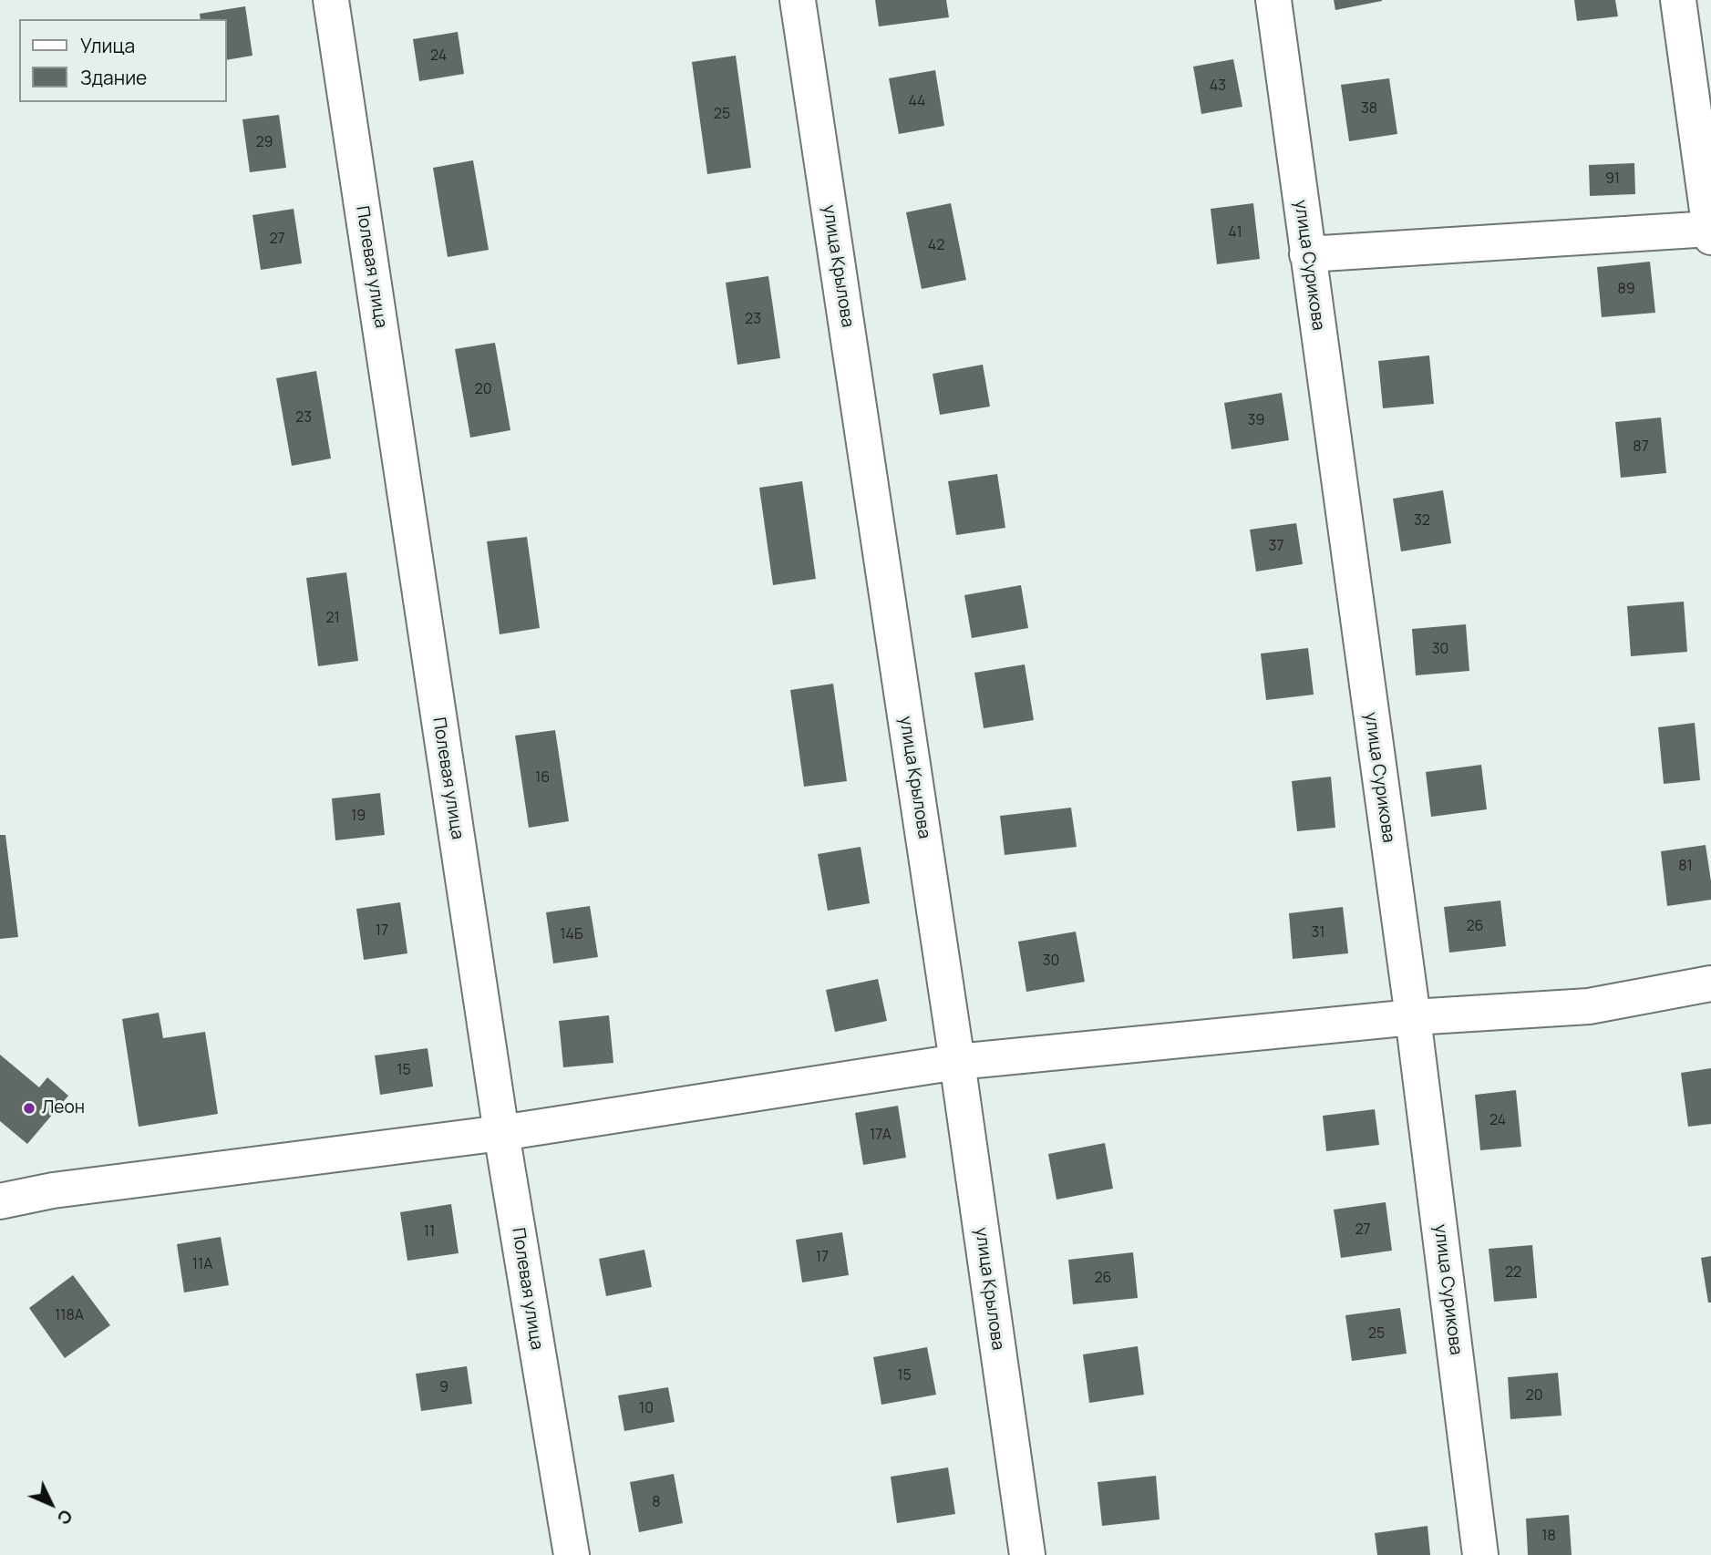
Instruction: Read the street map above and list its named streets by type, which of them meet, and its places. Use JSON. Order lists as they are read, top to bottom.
{
  "streets": {
    "street": ["улица Сурикова", "улица Крылова", "Полевая улица"]
  },
  "places": ["Леон"],
  "house_numbers": [
    "24",
    "43",
    "44",
    "38",
    "25",
    "29",
    "91",
    "41",
    "27",
    "42",
    "89",
    "23",
    "20",
    "23",
    "39",
    "87",
    "32",
    "37",
    "21",
    "30",
    "16",
    "19",
    "81",
    "26",
    "17",
    "31",
    "14Б",
    "30",
    "15",
    "24",
    "17А",
    "27",
    "11",
    "17",
    "11А",
    "22",
    "26",
    "118А",
    "25",
    "15",
    "9",
    "20",
    "10",
    "8",
    "18"
  ],
  "legend": ["Улица", "Здание"],
  "north": "bottom right"
}
